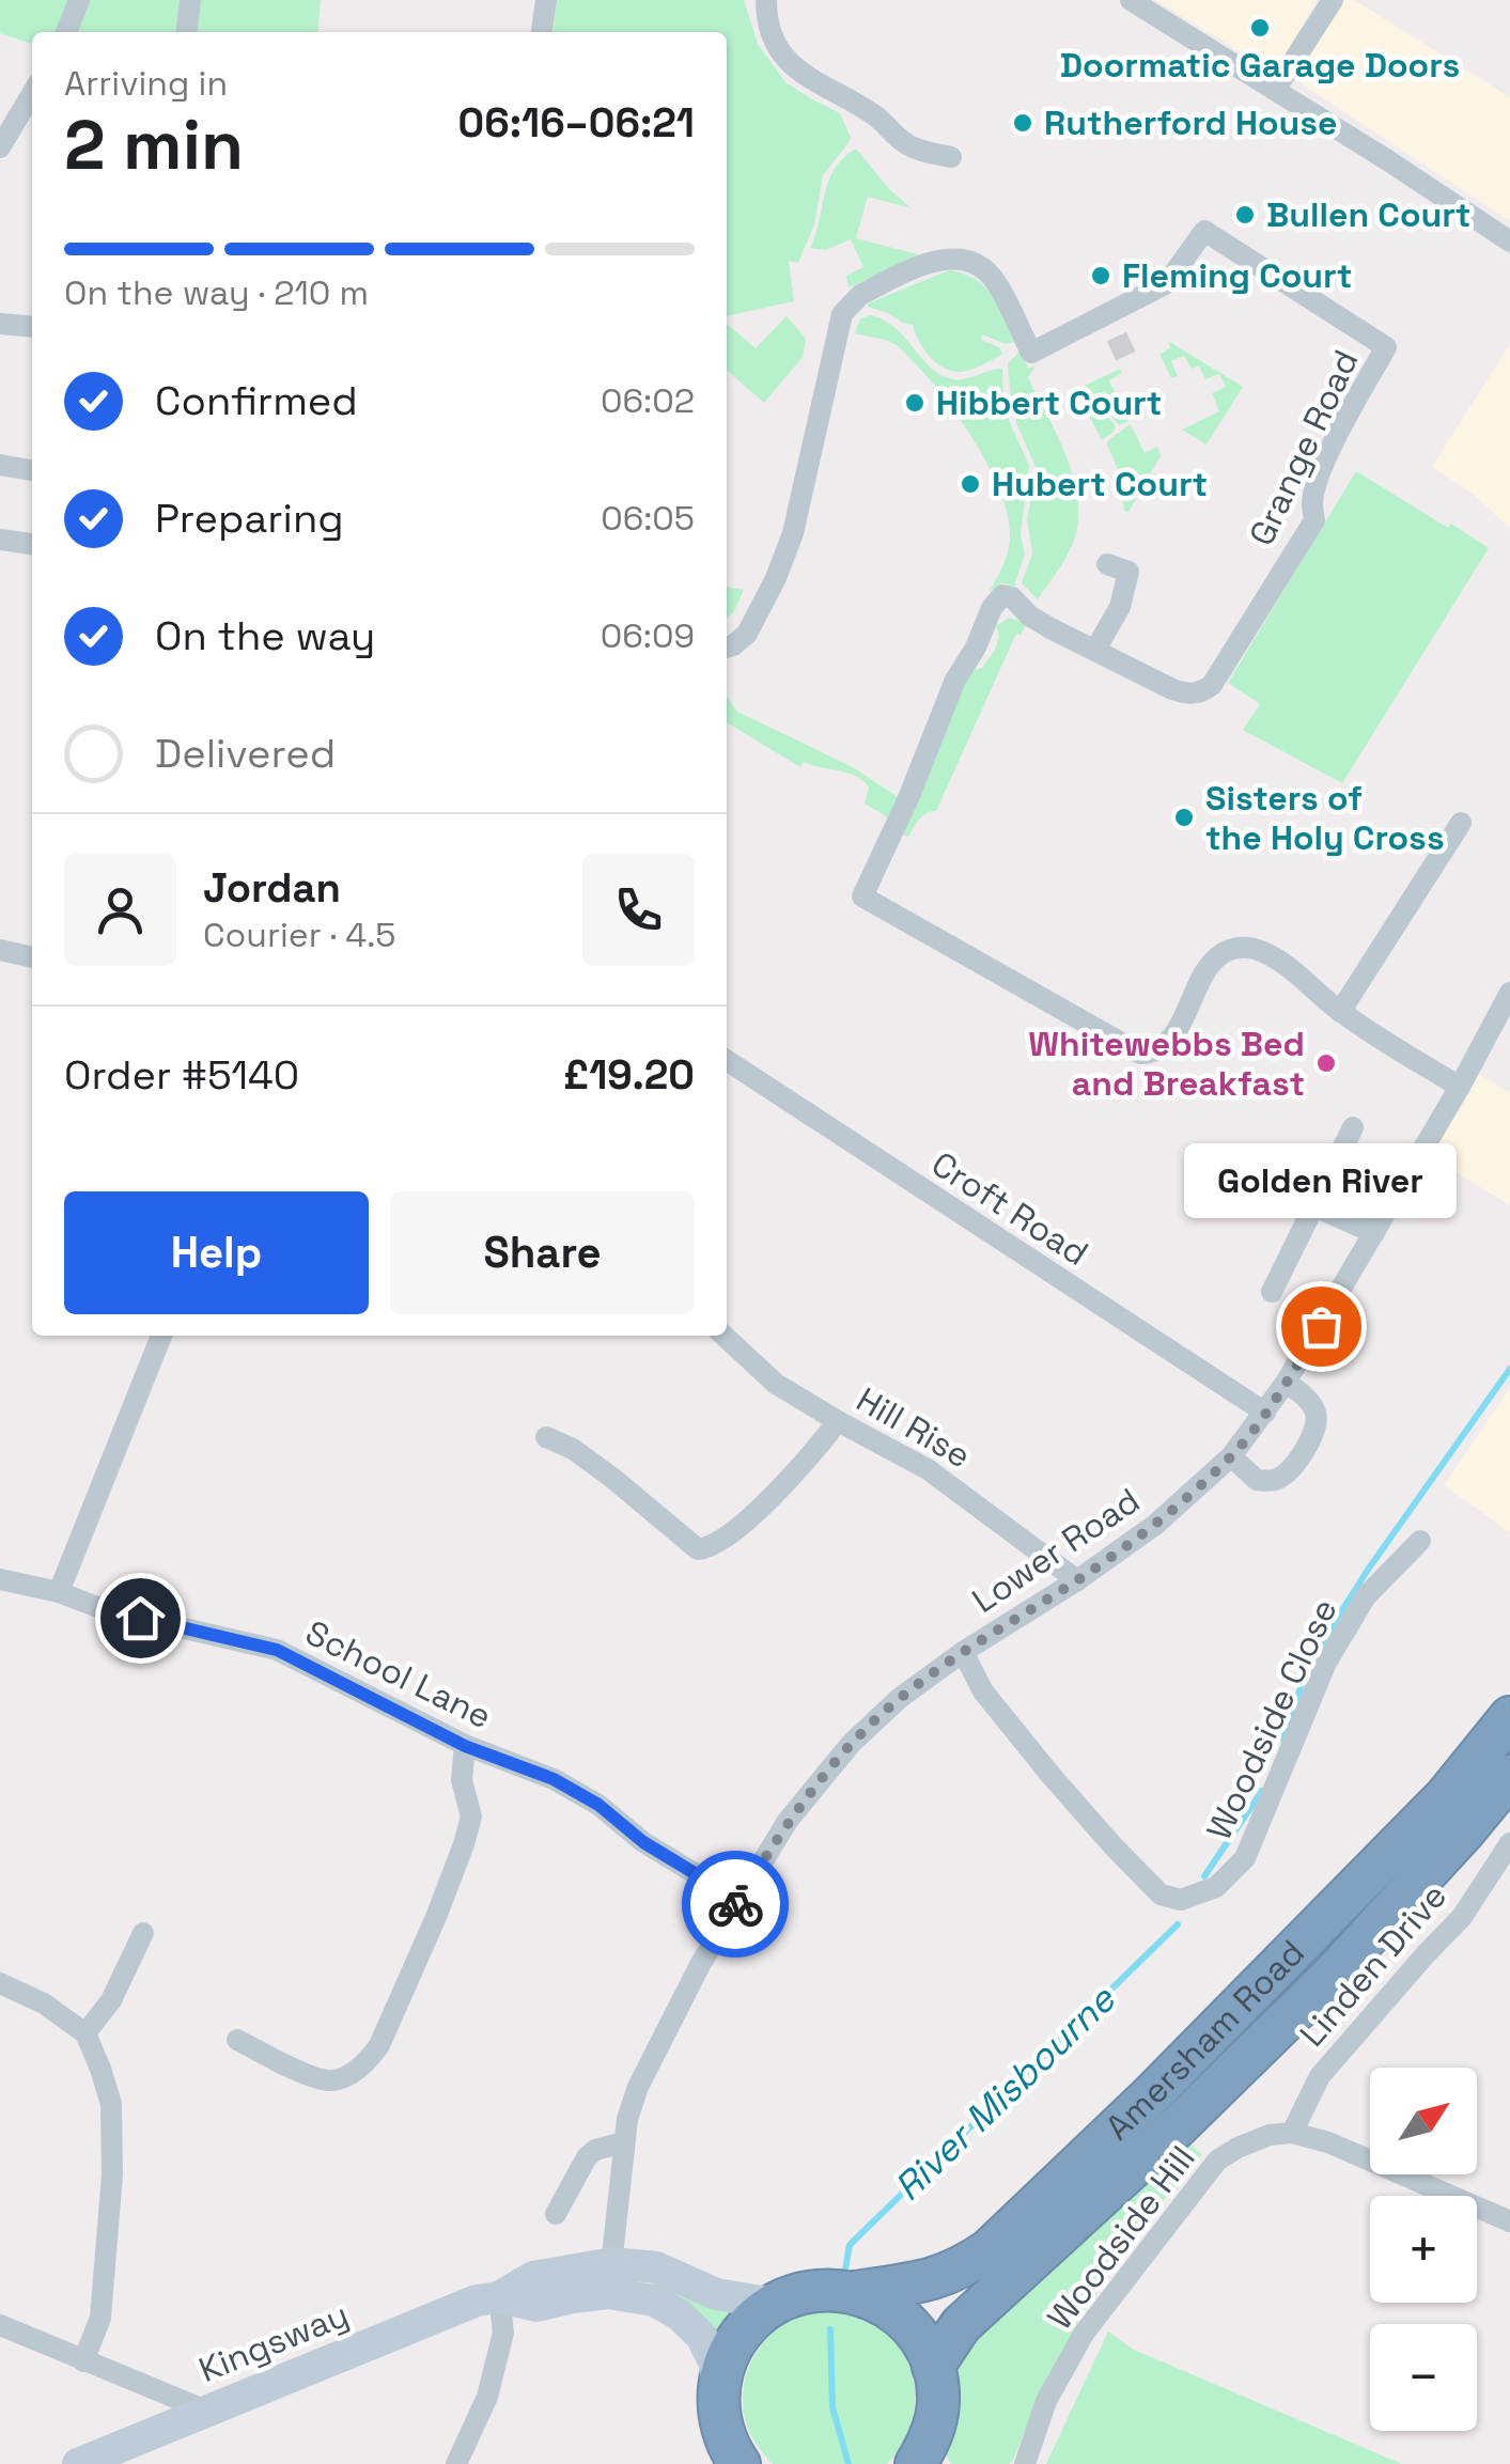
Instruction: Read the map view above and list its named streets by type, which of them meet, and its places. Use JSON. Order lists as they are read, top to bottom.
{
  "streets": {
    "highway": ["Amersham Road"],
    "main road": ["Kingsway"],
    "street": [
      "Grange Road",
      "Croft Road",
      "Hill Rise",
      "Lower Road",
      "School Lane",
      "Woodside Close",
      "Linden Drive",
      "Woodside Hill"
    ]
  },
  "crossings": [
    ["Grange Road", "Lower Road"],
    ["Croft Road", "Lower Road"],
    ["Hill Rise", "Lower Road"],
    ["Lower Road", "School Lane"],
    ["Lower Road", "Woodside Close"],
    ["Lower Road", "Kingsway"],
    ["Linden Drive", "Woodside Hill"],
    ["Amersham Road", "Kingsway"]
  ],
  "water": ["River Misbourne"],
  "places": [
    "Doormatic Garage Doors",
    "Rutherford House",
    "Bullen Court",
    "Fleming Court",
    "Hibbert Court",
    "Hubert Court",
    "Sisters of the Holy Cross",
    "Whitewebbs Bed and Breakfast",
    "Golden River"
  ],
  "north": "top right",
  "page": {
    "heading": ["2 min", "Arriving in", "06:16–06:21"],
    "panel": [
      "Jordan",
      "Courier · 4.5",
      "Order #5140",
      "£19.20"
    ],
    "bar": "On the way · 210 m",
    "list": [
      ["Confirmed", "06:02"],
      ["Preparing", "06:05"],
      ["On the way", "06:09"],
      "Delivered"
    ],
    "bubble": "Golden River",
    "buttons": ["Help", "Share"],
    "map_buttons": ["+", "−"]
  }
}
